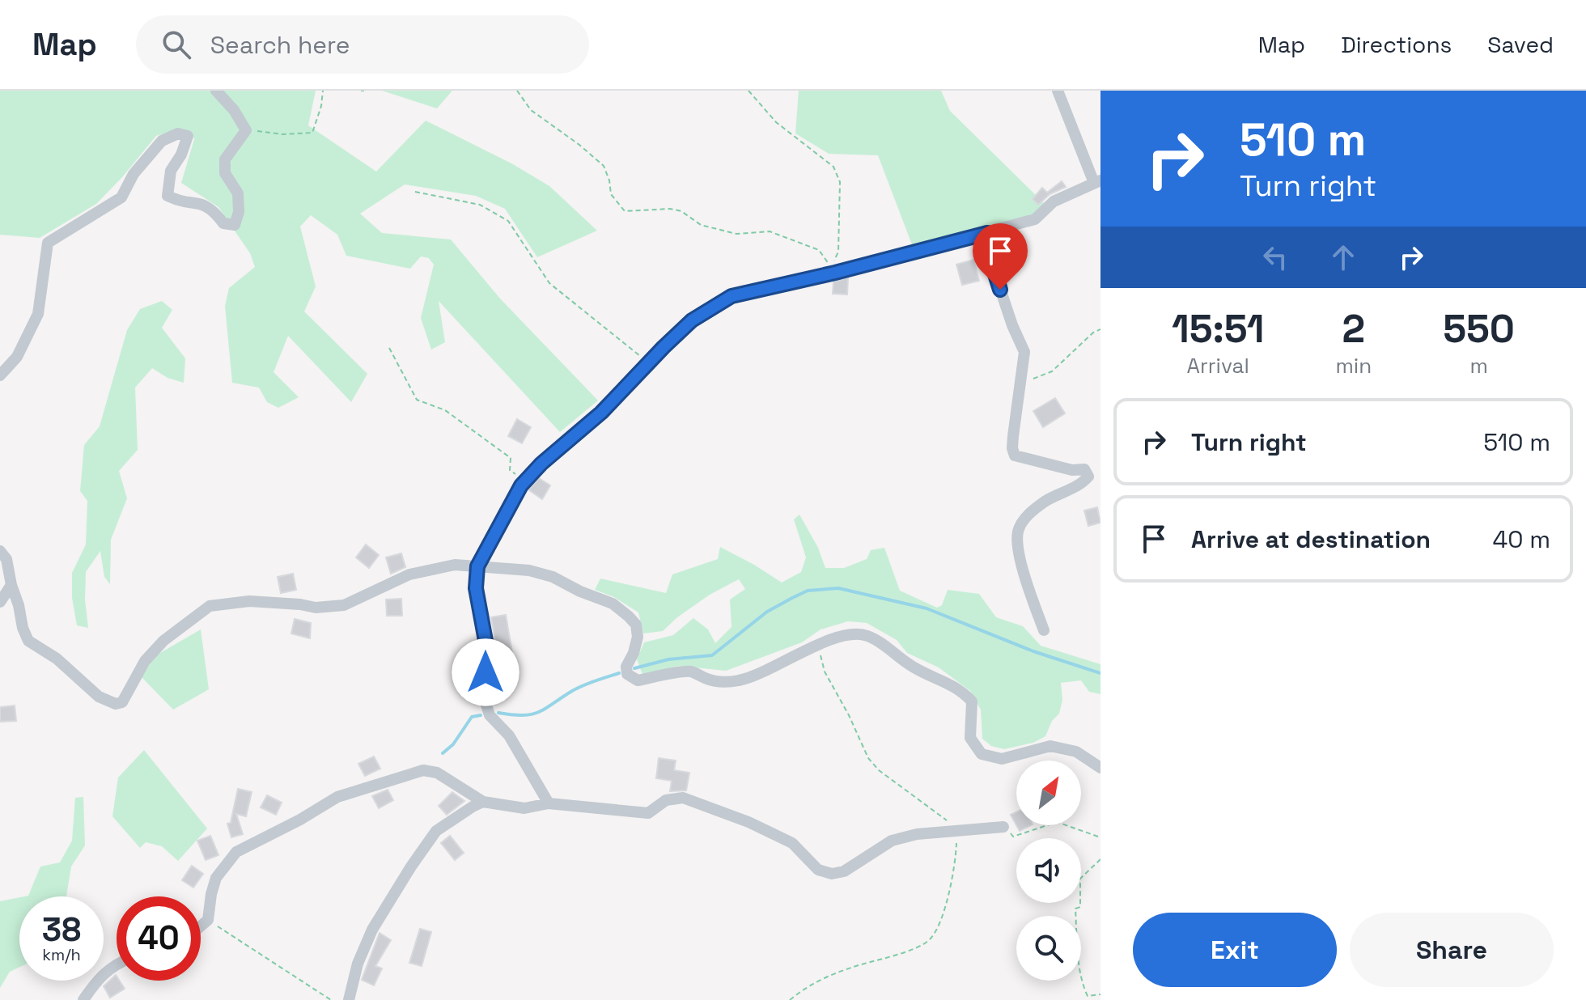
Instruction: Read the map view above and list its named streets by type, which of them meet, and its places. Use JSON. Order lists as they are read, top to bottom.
{
  "north": "top right",
  "page": {
    "header": "Map",
    "search": "Search here",
    "nav": ["Map", "Directions", "Saved"],
    "turn": ["510 m", "Turn right"],
    "eta": [
      "15:51",
      "Arrival",
      "2",
      "min",
      "550",
      "m"
    ],
    "list": [
      {
        "name": "Turn right",
        "value": "510 m"
      },
      {
        "name": "Arrive at destination",
        "value": "40 m"
      }
    ],
    "speed": "38 km/h",
    "limit": "40",
    "buttons": ["Exit", "Share"]
  }
}
